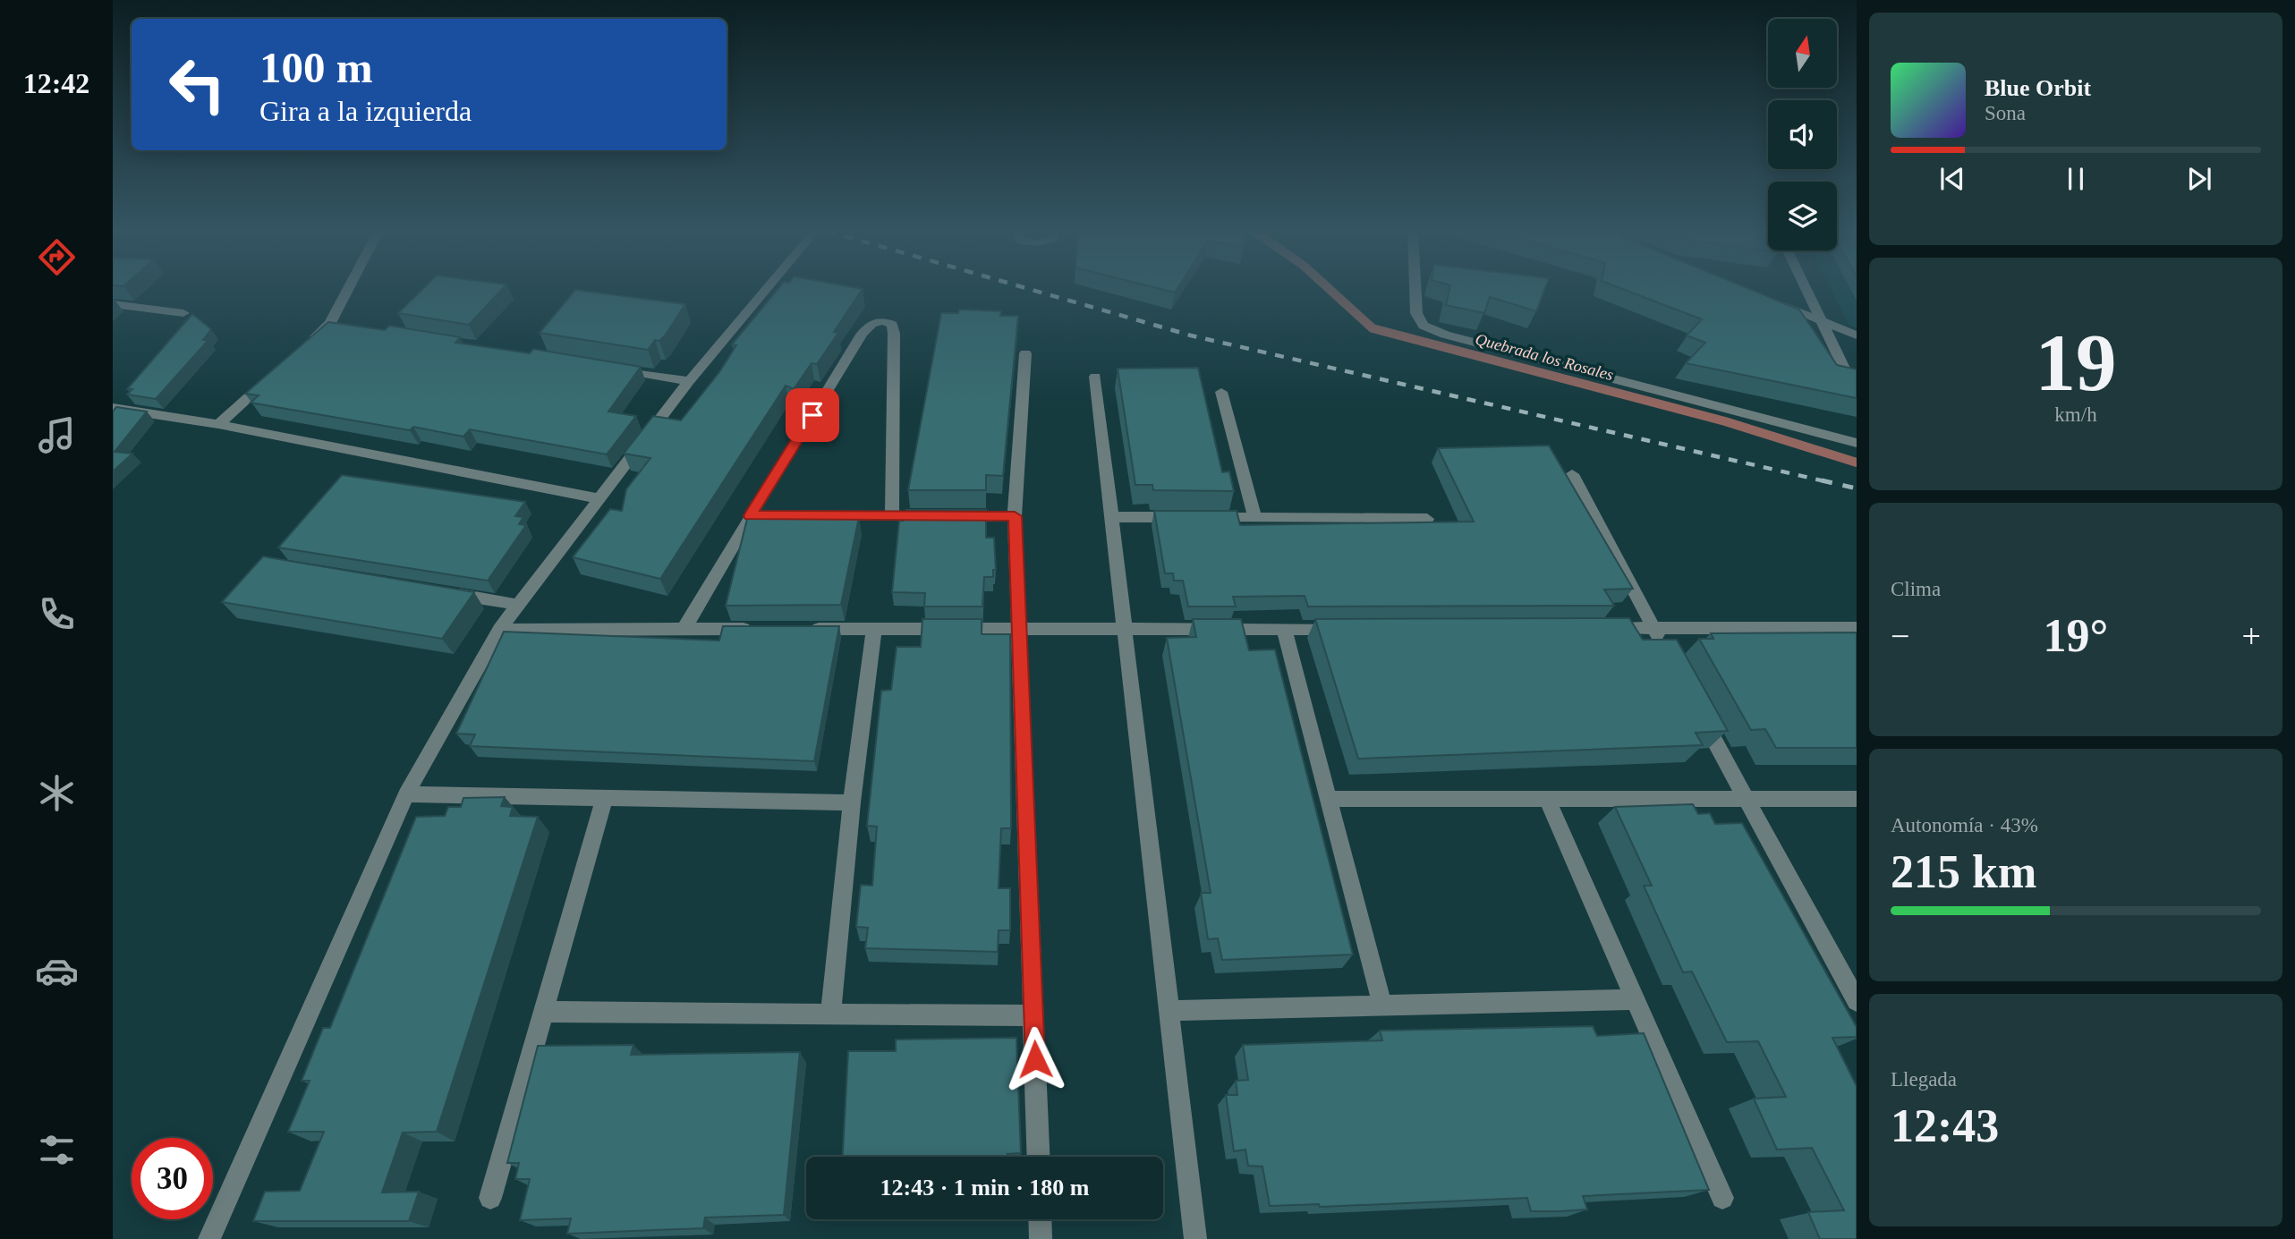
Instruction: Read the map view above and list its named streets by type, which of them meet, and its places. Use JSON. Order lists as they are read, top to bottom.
{
  "water": ["Quebrada los Rosales"],
  "north": "top",
  "page": {
    "tabs": "12:42",
    "turn": ["100 m", "Gira a la izquierda"],
    "song": ["Blue Orbit", "Sona"],
    "tile": [
      ["19", "km/h"],
      "Clima",
      ["Autonomía · 43%", "215 km"],
      ["Llegada", "12:43"]
    ],
    "heat": ["−", "19°", "+"],
    "limit": "30",
    "trip": "12:43 · 1 min · 180 m"
  }
}
